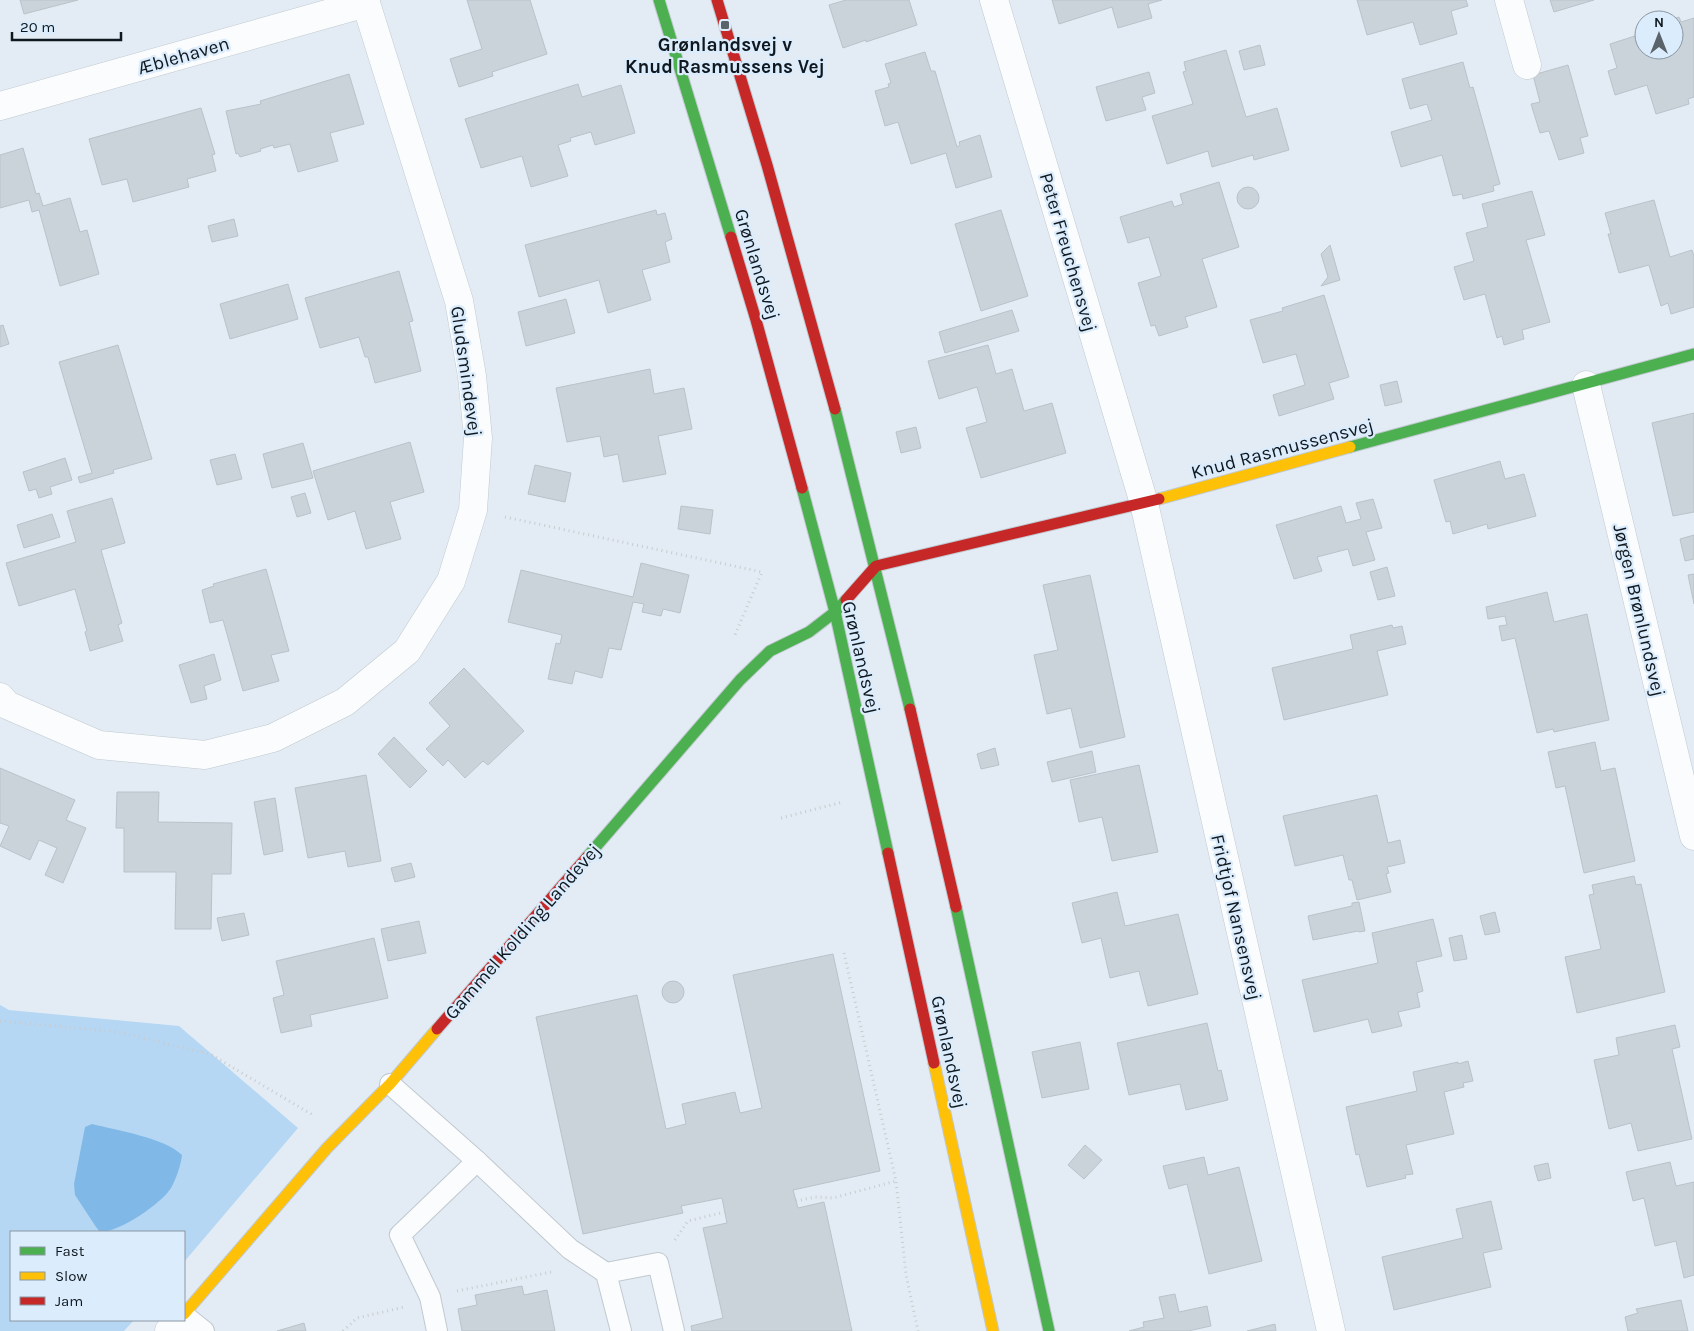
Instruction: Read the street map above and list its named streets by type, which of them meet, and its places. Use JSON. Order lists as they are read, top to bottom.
{
  "streets": {
    "street": [
      "Æblehaven",
      "Peter Freuchensvej",
      "Grønlandsvej",
      "Gludsmindevej",
      "Knud Rasmussensvej",
      "Jørgen Brønlundsvej",
      "Fridtjof Nansensvej",
      "Gammel Kolding Landevej"
    ]
  },
  "crossings": [
    ["Æblehaven", "Gludsmindevej"],
    ["Peter Freuchensvej", "Knud Rasmussensvej"],
    ["Peter Freuchensvej", "Fridtjof Nansensvej"],
    ["Grønlandsvej", "Knud Rasmussensvej"],
    ["Grønlandsvej", "Gammel Kolding Landevej"],
    ["Knud Rasmussensvej", "Jørgen Brønlundsvej"],
    ["Knud Rasmussensvej", "Fridtjof Nansensvej"],
    ["Knud Rasmussensvej", "Gammel Kolding Landevej"]
  ],
  "places": {
    "transit": ["Grønlandsvej v Knud Rasmussens Vej"]
  },
  "legend": ["Fast", "Slow", "Jam"],
  "scale_bar": "20 m",
  "north": "top"
}
